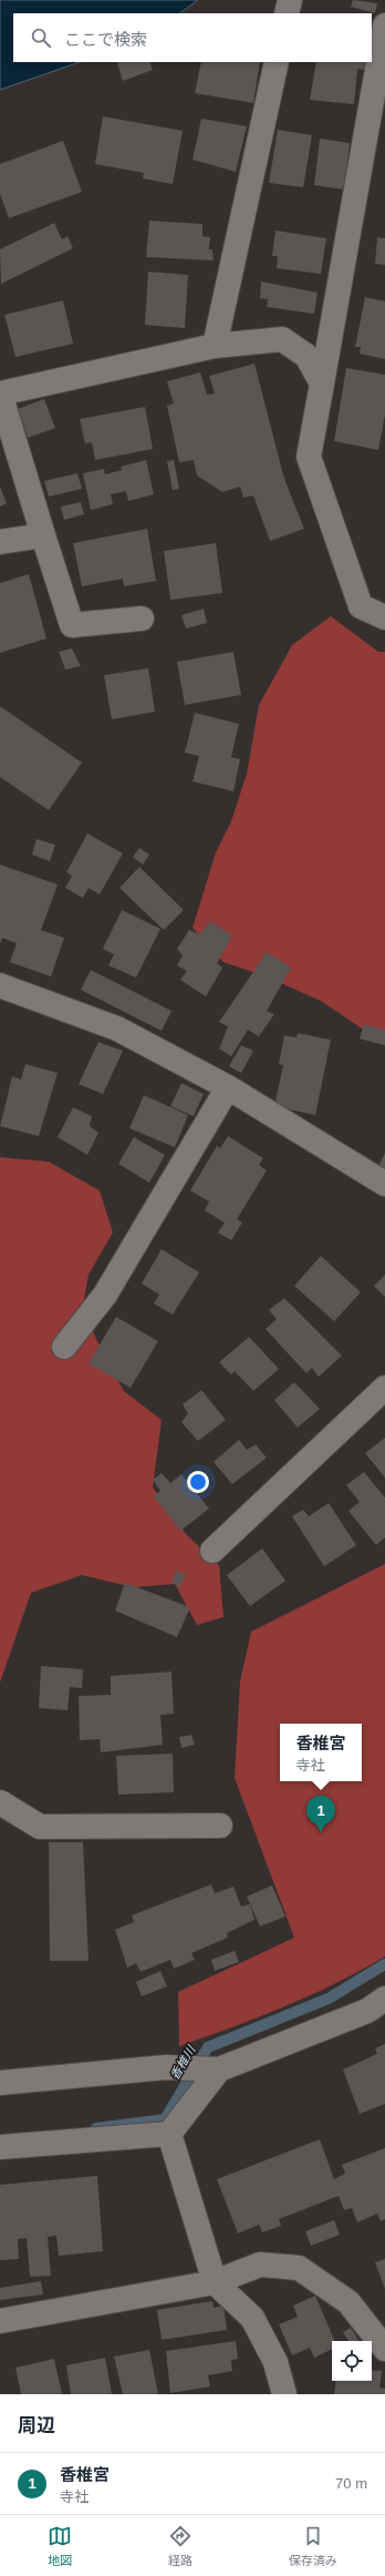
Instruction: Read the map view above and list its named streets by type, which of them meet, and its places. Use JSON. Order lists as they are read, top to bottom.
{
  "water": ["香椎川"],
  "page": {
    "search": "ここで検索",
    "popup": ["香椎宮", "寺社"],
    "pins": "1",
    "heading": "周辺",
    "list": [
      {
        "mark": "1",
        "name": "香椎宮",
        "note": "寺社",
        "value": "70 m"
      }
    ],
    "nav": ["地図", "経路", "保存済み"]
  }
}
